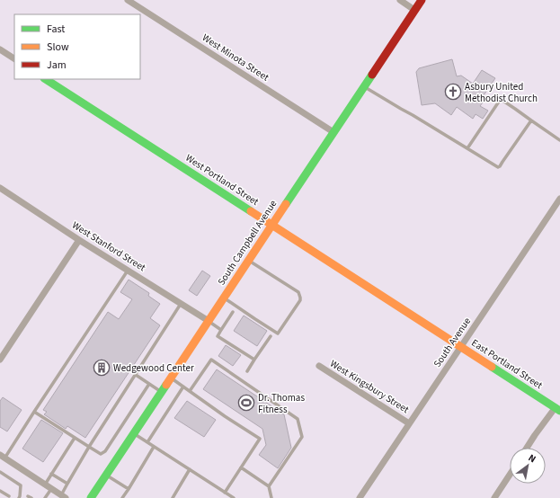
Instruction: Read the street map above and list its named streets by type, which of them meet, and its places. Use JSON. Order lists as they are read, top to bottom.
{
  "streets": {
    "street": [
      "West Minota Street",
      "West Portland Street",
      "South Campbell Avenue",
      "West Stanford Street",
      "South Avenue",
      "East Portland Street",
      "West Kingsbury Street"
    ]
  },
  "crossings": [
    ["West Minota Street", "South Campbell Avenue"],
    ["West Portland Street", "South Campbell Avenue"],
    ["West Portland Street", "South Avenue"],
    ["West Portland Street", "East Portland Street"],
    ["South Campbell Avenue", "West Stanford Street"],
    ["South Avenue", "East Portland Street"],
    ["South Avenue", "West Kingsbury Street"]
  ],
  "places": {
    "church": ["Asbury United Methodist Church"],
    "building": ["Wedgewood Center"],
    "sports": ["Dr. Thomas Fitness"]
  },
  "legend": ["Fast", "Slow", "Jam"],
  "north": "top right"
}
